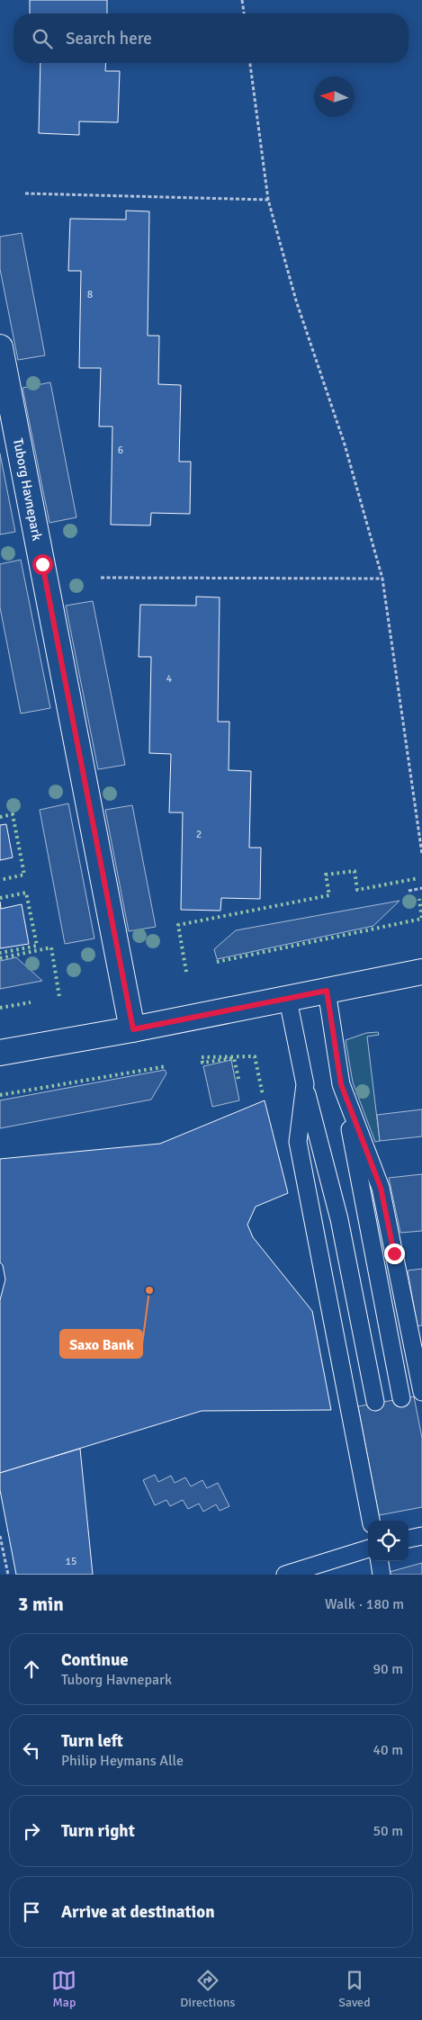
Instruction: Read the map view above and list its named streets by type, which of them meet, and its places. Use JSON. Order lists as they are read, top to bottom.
{
  "streets": {
    "street": ["Tuborg Havnepark"]
  },
  "places": ["Saxo Bank"],
  "house_numbers": [
    "8",
    "6",
    "4",
    "2",
    "15"
  ],
  "north": "left",
  "page": {
    "search": "Search here",
    "heading": ["3 min", "Walk · 180 m"],
    "list": [
      ["Continue", "Tuborg Havnepark", "90 m"],
      ["Turn left", "Philip Heymans Alle", "40 m"],
      ["Turn right", "50 m"],
      "Arrive at destination"
    ],
    "nav": ["Map", "Directions", "Saved"]
  }
}
